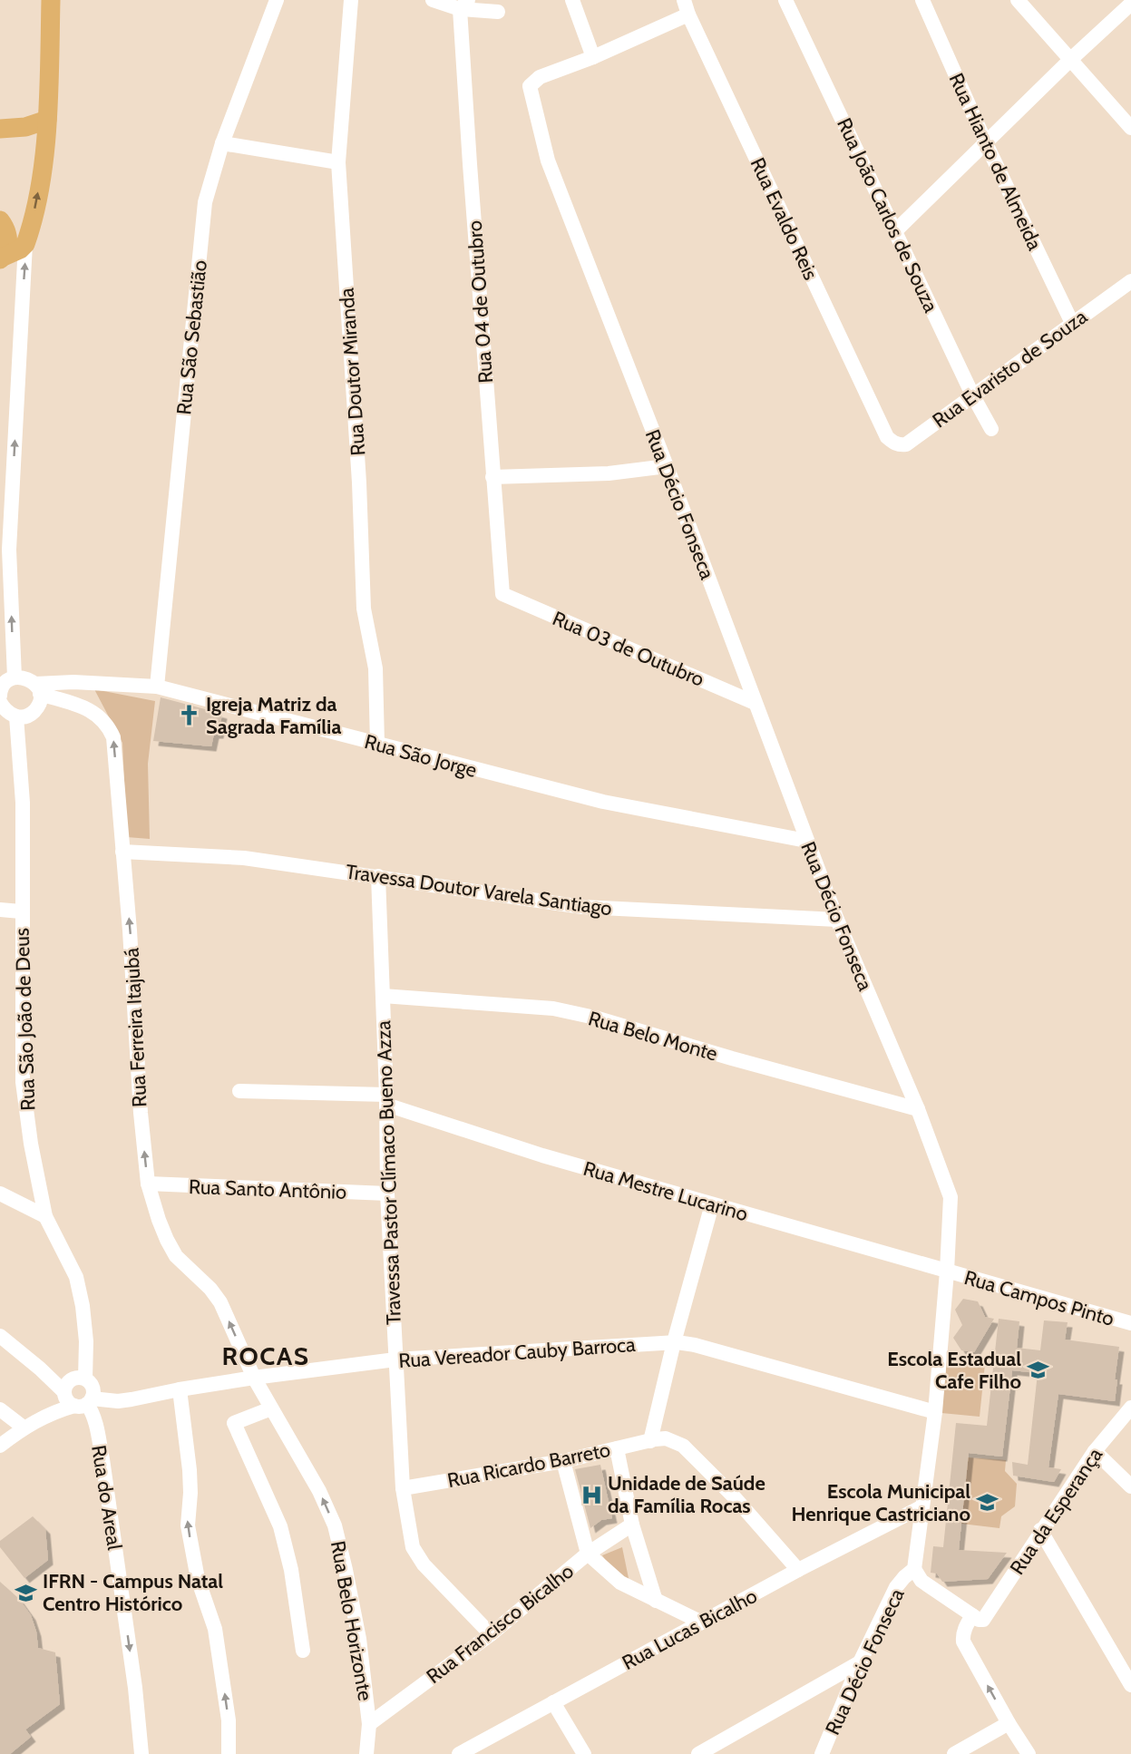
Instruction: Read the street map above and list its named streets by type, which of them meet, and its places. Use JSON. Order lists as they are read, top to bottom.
{
  "streets": {
    "street": [
      "Rua Hianto de Almeida",
      "Rua João Carlos de Souza",
      "Rua Evaldo Reis",
      "Rua 04 de Outubro",
      "Rua São Sebastião",
      "Rua Evaristo de Souza",
      "Rua Doutor Miranda",
      "Rua Décio Fonseca",
      "Rua 03 de Outubro",
      "Rua São Jorge",
      "Travessa Doutor Varela Santiago",
      "Rua São João de Deus",
      "Rua Ferreira Itajubá",
      "Rua Belo Monte",
      "Travessa Pastor Clímaco Bueno Azza",
      "Rua Santo Antônio",
      "Rua Mestre Lucarino",
      "Rua Campos Pinto",
      "Rua Vereador Cauby Barroca",
      "Rua Ricardo Barreto",
      "Rua do Areal",
      "Rua da Esperança",
      "Rua Belo Horizonte",
      "Rua Francisco Bicalho",
      "Rua Lucas Bicalho"
    ]
  },
  "crossings": [
    ["Rua Hianto de Almeida", "Rua Evaristo de Souza"],
    ["Rua João Carlos de Souza", "Rua Evaristo de Souza"],
    ["Rua Evaldo Reis", "Rua Evaristo de Souza"],
    ["Rua 04 de Outubro", "Rua 03 de Outubro"],
    ["Rua São Sebastião", "Rua São Jorge"],
    ["Rua Doutor Miranda", "Rua São Jorge"],
    ["Rua Décio Fonseca", "Rua 03 de Outubro"],
    ["Rua Décio Fonseca", "Rua São Jorge"],
    ["Rua Décio Fonseca", "Travessa Doutor Varela Santiago"],
    ["Rua Décio Fonseca", "Rua Belo Monte"],
    ["Rua Décio Fonseca", "Rua Mestre Lucarino"],
    ["Rua Décio Fonseca", "Rua Campos Pinto"],
    ["Rua Décio Fonseca", "Rua Vereador Cauby Barroca"],
    ["Rua Décio Fonseca", "Rua Lucas Bicalho"],
    ["Rua São Jorge", "Rua Ferreira Itajubá"],
    ["Travessa Doutor Varela Santiago", "Rua Ferreira Itajubá"],
    ["Travessa Doutor Varela Santiago", "Travessa Pastor Clímaco Bueno Azza"],
    ["Rua São João de Deus", "Rua Vereador Cauby Barroca"],
    ["Rua São João de Deus", "Rua do Areal"],
    ["Rua Ferreira Itajubá", "Rua Santo Antônio"],
    ["Rua Ferreira Itajubá", "Rua Vereador Cauby Barroca"],
    ["Rua Ferreira Itajubá", "Rua Belo Horizonte"],
    ["Rua Belo Monte", "Travessa Pastor Clímaco Bueno Azza"],
    ["Travessa Pastor Clímaco Bueno Azza", "Rua Santo Antônio"],
    ["Travessa Pastor Clímaco Bueno Azza", "Rua Mestre Lucarino"],
    ["Travessa Pastor Clímaco Bueno Azza", "Rua Vereador Cauby Barroca"],
    ["Travessa Pastor Clímaco Bueno Azza", "Rua Ricardo Barreto"],
    ["Travessa Pastor Clímaco Bueno Azza", "Rua Francisco Bicalho"],
    ["Rua Mestre Lucarino", "Rua Campos Pinto"],
    ["Rua Vereador Cauby Barroca", "Rua do Areal"],
    ["Rua Vereador Cauby Barroca", "Rua Belo Horizonte"],
    ["Rua Belo Horizonte", "Rua Francisco Bicalho"]
  ],
  "one_way": ["Rua Ferreira Itajubá", "Rua Belo Horizonte"],
  "districts": ["ROCAS"],
  "places": {
    "church": ["Igreja Matriz da Sagrada Família"],
    "school or university": ["Escola Estadual Cafe Filho", "Escola Municipal Henrique Castriciano", "IFRN - Campus Natal Centro Histórico"],
    "hospital": ["Unidade de Saúde da Família Rocas"]
  }
}
